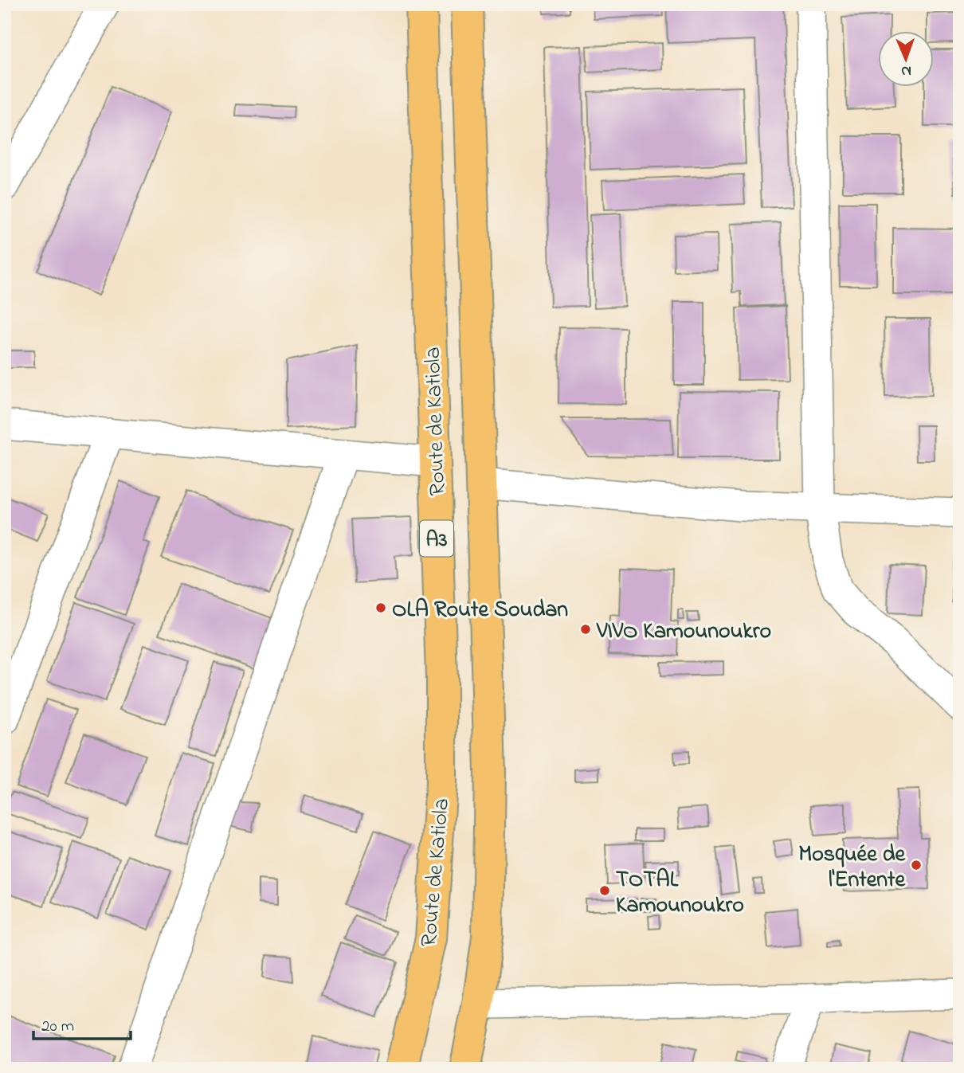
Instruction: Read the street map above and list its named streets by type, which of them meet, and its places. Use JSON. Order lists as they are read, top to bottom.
{
  "streets": {
    "highway": ["Route de Katiola", "A3"]
  },
  "places": [
    "OLA Route Soudan",
    "VIVO Kamounoukro",
    "Mosquée de l'Entente",
    "TOTAL Kamounoukro"
  ],
  "scale_bar": "20 m",
  "north": "bottom"
}
